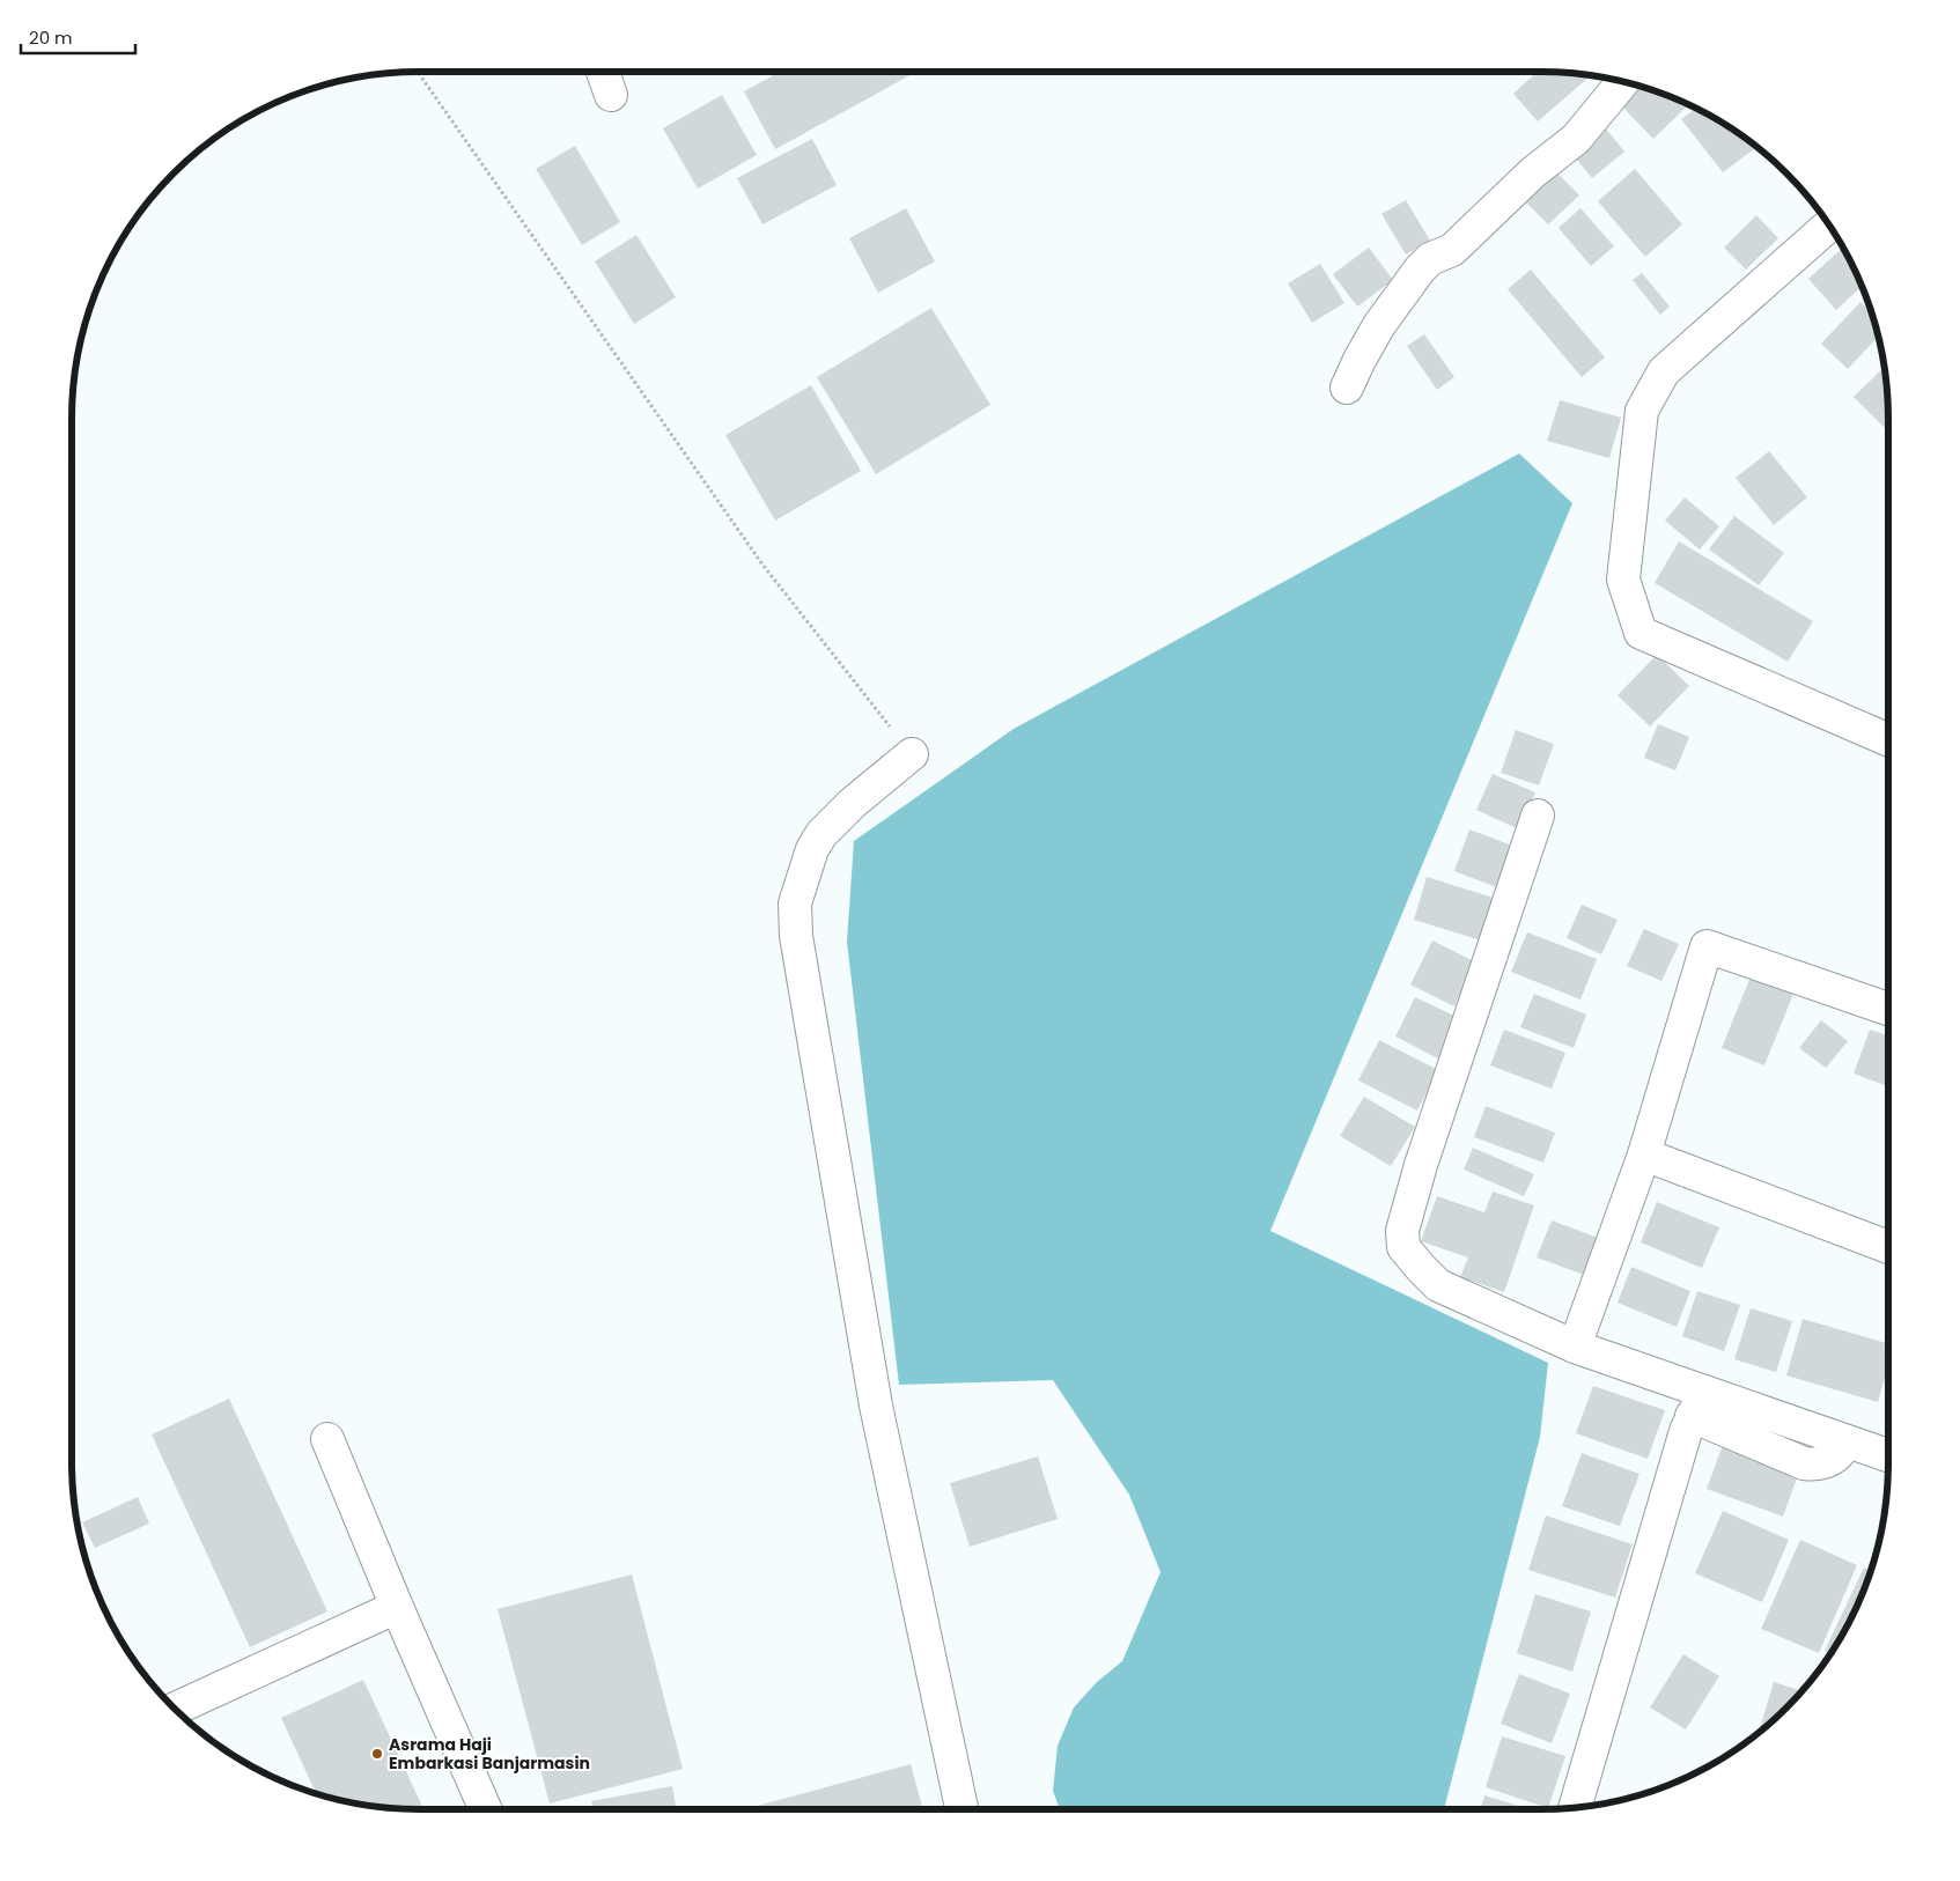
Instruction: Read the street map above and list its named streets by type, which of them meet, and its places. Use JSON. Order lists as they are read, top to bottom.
{
  "places": ["Asrama Haji Embarkasi Banjarmasin"],
  "scale_bar": "20 m"
}
